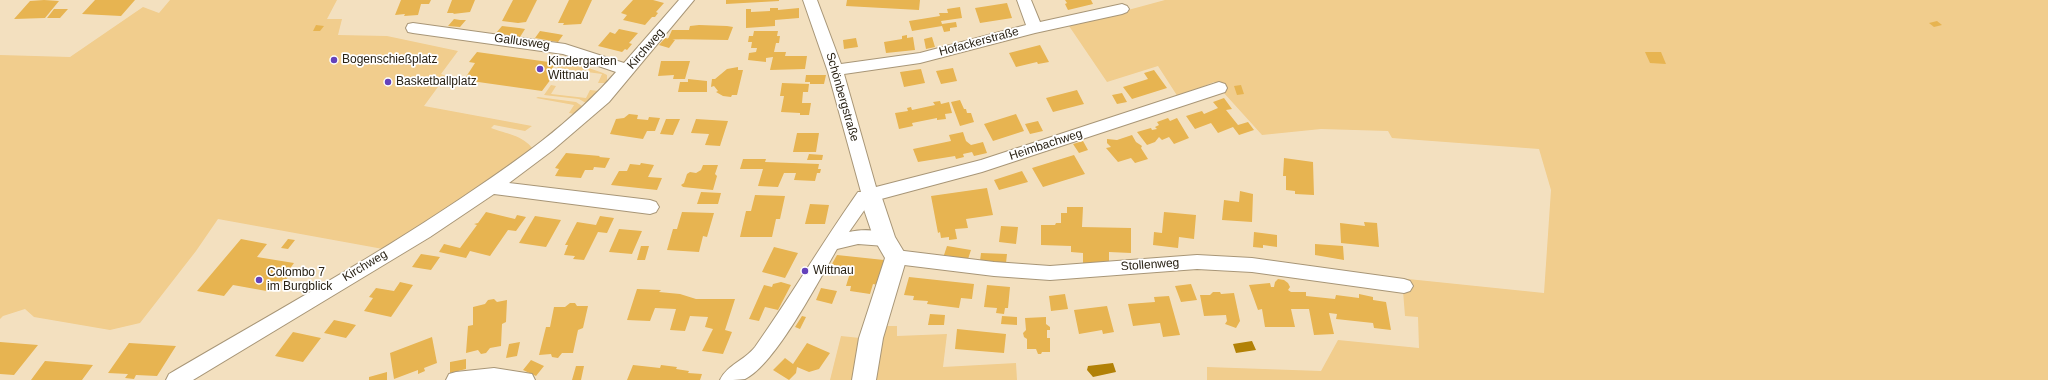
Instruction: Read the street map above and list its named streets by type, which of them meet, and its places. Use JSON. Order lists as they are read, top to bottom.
{
  "streets": {
    "street": [
      "Gallusweg",
      "Hofackerstraße",
      "Kirchweg",
      "Schönbergstraße",
      "Heimbachweg",
      "Stollenweg"
    ]
  },
  "crossings": [
    ["Gallusweg", "Kirchweg"],
    ["Hofackerstraße", "Schönbergstraße"],
    ["Schönbergstraße", "Heimbachweg"]
  ],
  "places": [
    "Bogenschießplatz",
    "Kindergarten Wittnau",
    "Basketballplatz",
    "Wittnau",
    "Colombo 7 im Burgblick"
  ]
}
